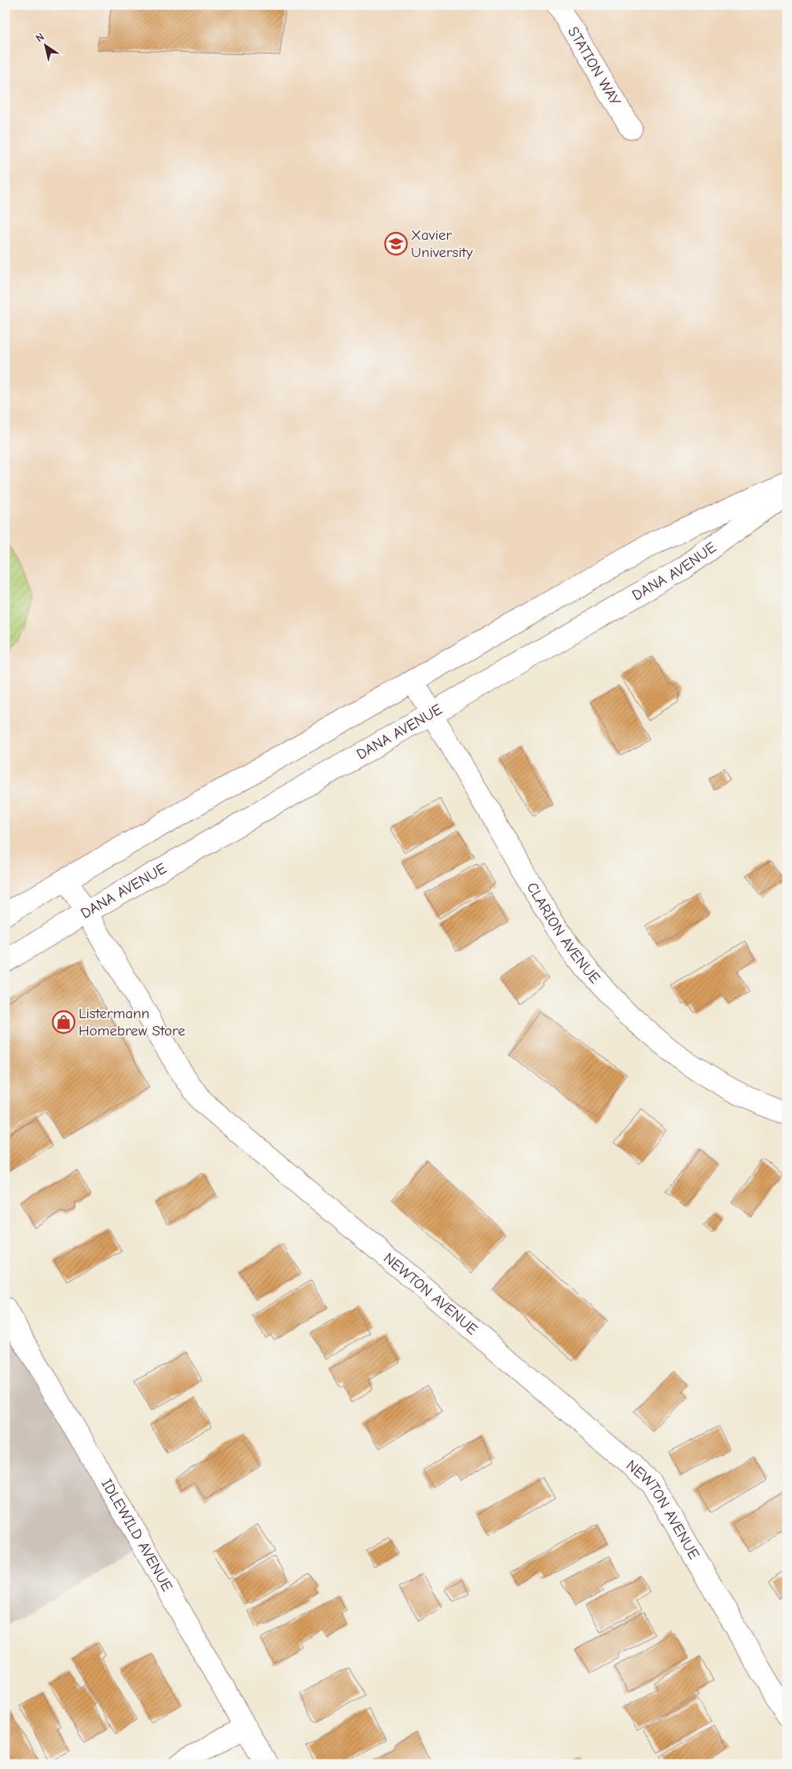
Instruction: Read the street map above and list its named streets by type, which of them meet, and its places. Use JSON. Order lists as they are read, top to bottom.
{
  "streets": {
    "street": [
      "STATION WAY",
      "DANA AVENUE",
      "CLARION AVENUE",
      "NEWTON AVENUE",
      "IDLEWILD AVENUE"
    ]
  },
  "crossings": [
    ["DANA AVENUE", "CLARION AVENUE"],
    ["DANA AVENUE", "NEWTON AVENUE"]
  ],
  "places": {
    "school or university": ["Xavier University"],
    "shop": ["Listermann Homebrew Store"]
  },
  "north": "top left"
}
